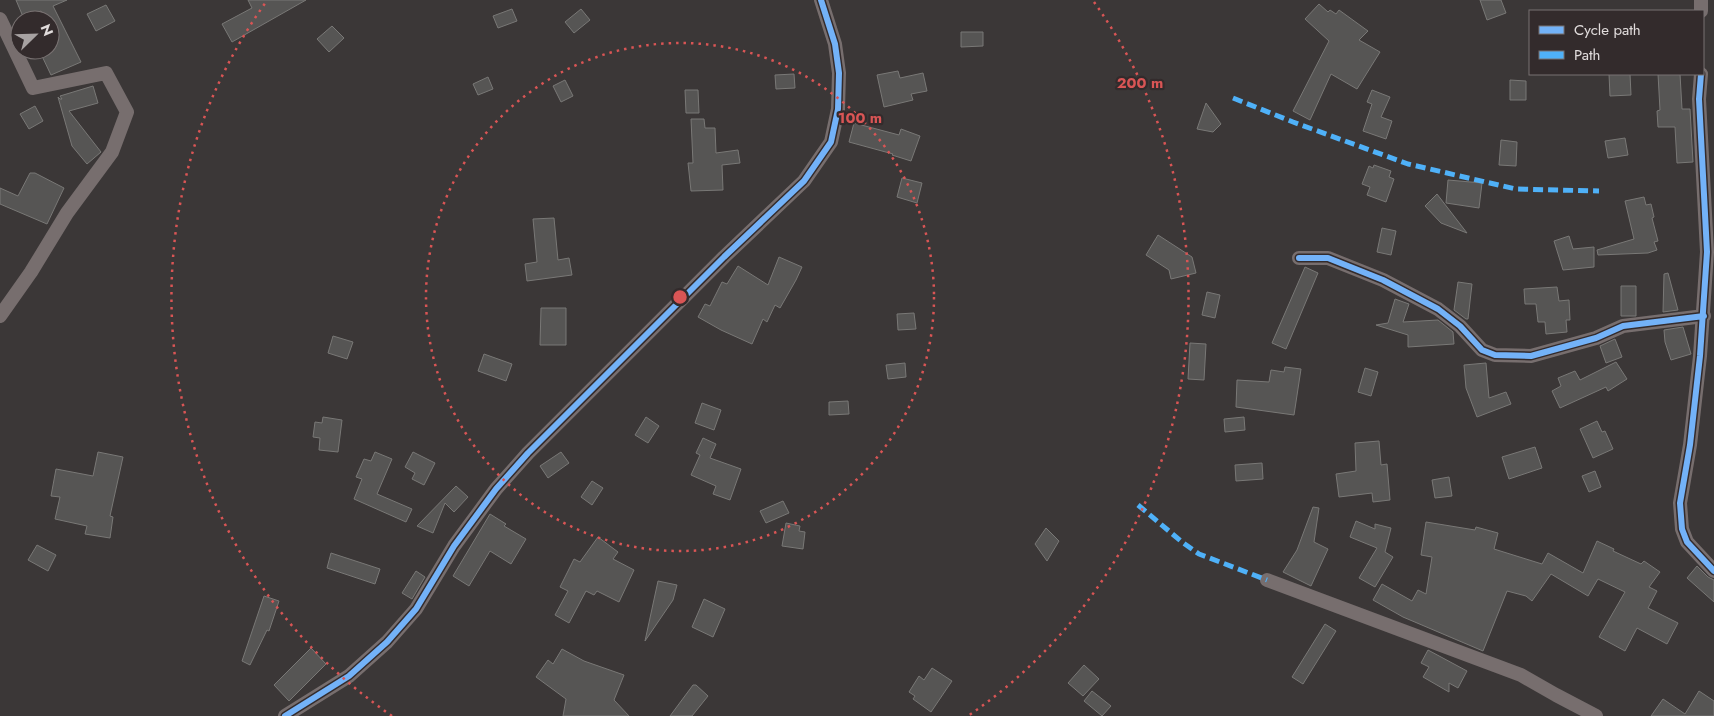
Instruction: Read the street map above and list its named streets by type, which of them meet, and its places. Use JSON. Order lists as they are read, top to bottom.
{
  "legend": ["Cycle path", "Path"],
  "north": "top right",
  "rings": ["200 m", "100 m"]
}
